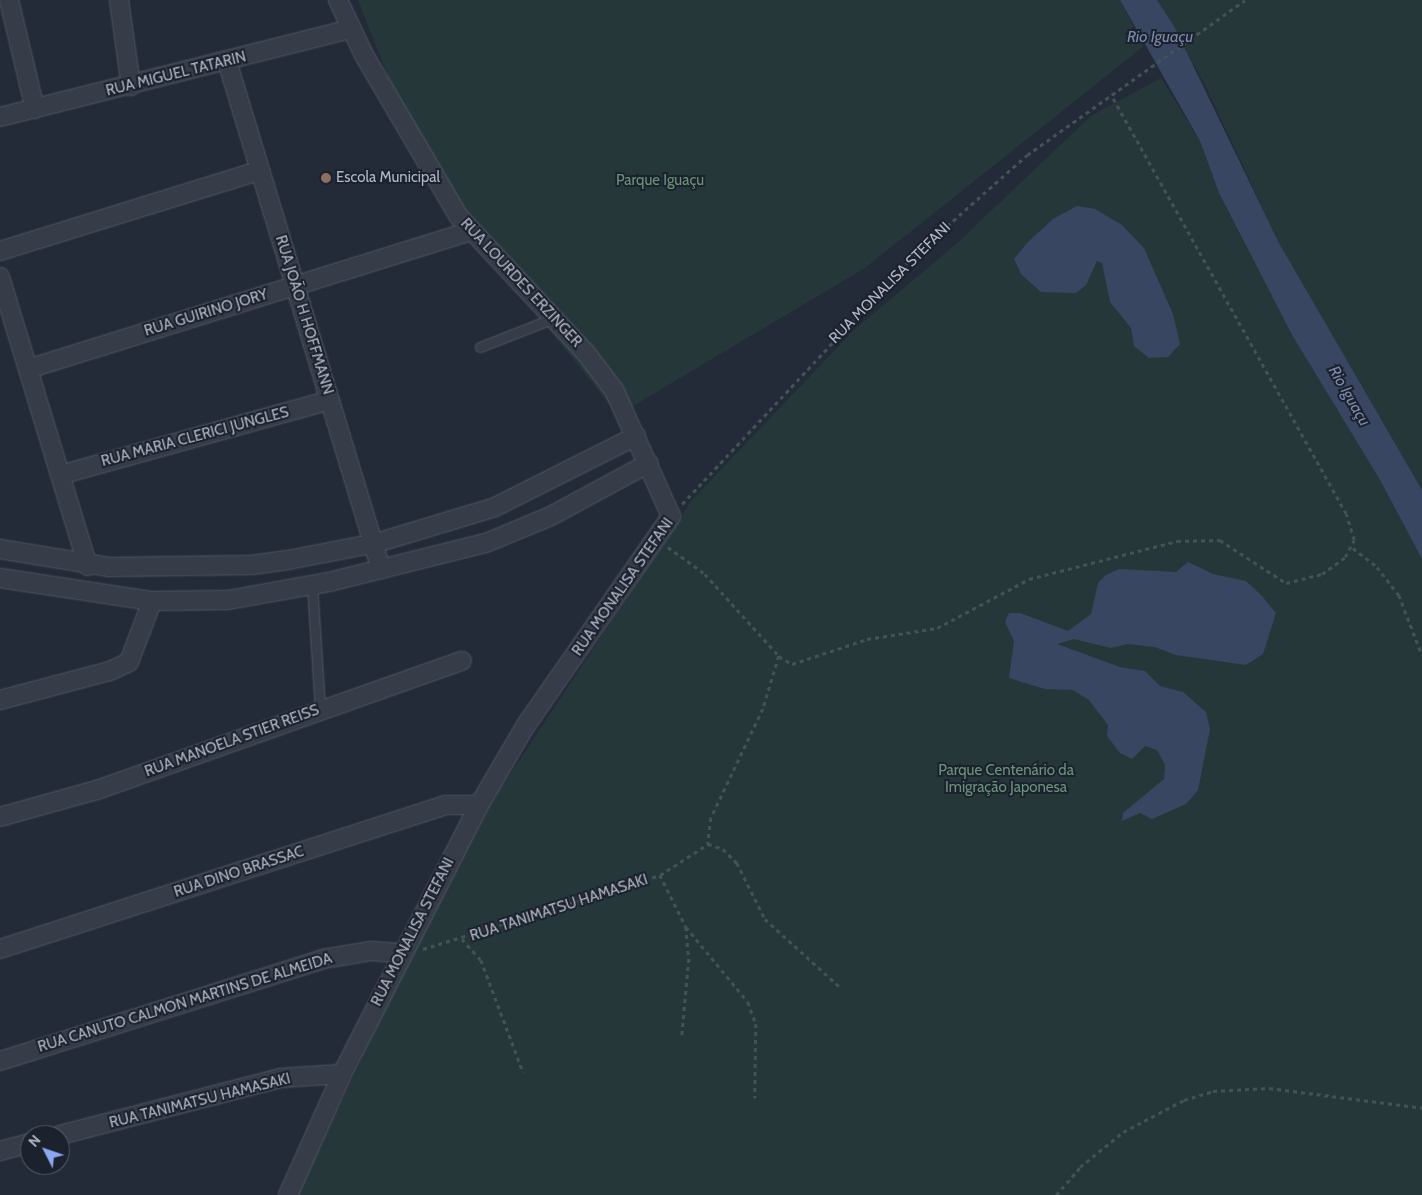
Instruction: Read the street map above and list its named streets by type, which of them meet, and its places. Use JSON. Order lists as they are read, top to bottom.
{
  "streets": {
    "street": [
      "RUA MIGUEL TATARIN",
      "RUA LOURDES ERZINGER",
      "RUA MONALISA STEFANI",
      "RUA GUIRINO JORY",
      "RUA JOÃO H HOFFMANN",
      "RUA MARIA CLERICI JUNGLES",
      "RUA MANOELA STIER REISS",
      "RUA DINO BRASSAC",
      "RUA TANIMATSU HAMASAKI",
      "RUA CANUTO CALMON MARTINS DE ALMEIDA"
    ]
  },
  "crossings": [
    ["RUA MIGUEL TATARIN", "RUA LOURDES ERZINGER"],
    ["RUA MIGUEL TATARIN", "RUA JOÃO H HOFFMANN"],
    ["RUA LOURDES ERZINGER", "RUA MONALISA STEFANI"],
    ["RUA LOURDES ERZINGER", "RUA GUIRINO JORY"],
    ["RUA MONALISA STEFANI", "RUA DINO BRASSAC"],
    ["RUA MONALISA STEFANI", "RUA TANIMATSU HAMASAKI"],
    ["RUA MONALISA STEFANI", "RUA CANUTO CALMON MARTINS DE ALMEIDA"],
    ["RUA GUIRINO JORY", "RUA JOÃO H HOFFMANN"],
    ["RUA JOÃO H HOFFMANN", "RUA MARIA CLERICI JUNGLES"],
    ["RUA TANIMATSU HAMASAKI", "RUA CANUTO CALMON MARTINS DE ALMEIDA"]
  ],
  "water": ["Rio Iguaçu"],
  "parks": ["Parque Iguaçu", "Parque Centenário da Imigração Japonesa"],
  "places": ["Escola Municipal"],
  "north": "top left"
}
